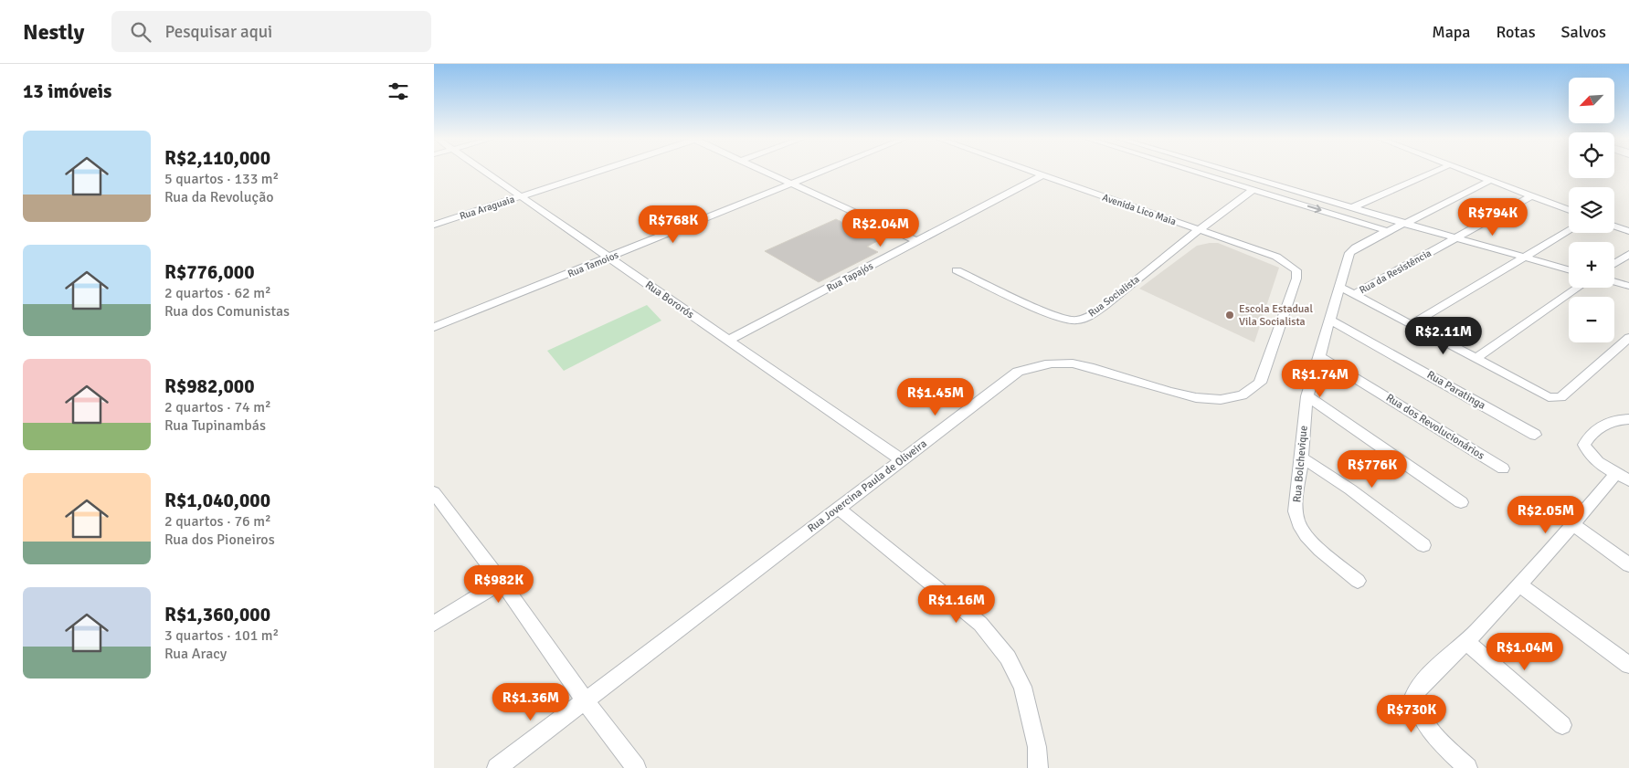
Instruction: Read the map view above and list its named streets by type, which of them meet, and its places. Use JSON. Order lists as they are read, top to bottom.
{
  "streets": {
    "street": [
      "Rua Araguaia",
      "Avenida Lico Maia",
      "Rua Tamoios",
      "Rua da Resistência",
      "Rua Tapajós",
      "Rua Socialista",
      "Rua Bororós",
      "Rua Paratinga",
      "Rua dos Revolucionários",
      "Rua Bolchevique",
      "Rua Jovercina Paula de Oliveira"
    ]
  },
  "crossings": [
    ["Rua Araguaia", "Rua Bororós"],
    ["Avenida Lico Maia", "Rua Tapajós"],
    ["Avenida Lico Maia", "Rua Socialista"],
    ["Avenida Lico Maia", "Rua Jovercina Paula de Oliveira"],
    ["Rua Tamoios", "Rua Bororós"],
    ["Rua Tapajós", "Rua Bororós"],
    ["Rua Bororós", "Rua Jovercina Paula de Oliveira"],
    ["Rua Paratinga", "Rua Bolchevique"],
    ["Rua dos Revolucionários", "Rua Bolchevique"]
  ],
  "places": ["Escola Estadual Vila Socialista"],
  "north": "bottom left",
  "page": {
    "header": "Nestly",
    "search": "Pesquisar aqui",
    "nav": ["Mapa", "Rotas", "Salvos"],
    "heading": "13 imóveis",
    "map_buttons": ["+", "−"],
    "list": [
      {
        "name": "R$2,110,000",
        "note": "5 quartos · 133 m² · Rua da Revolução"
      },
      {
        "name": "R$776,000",
        "note": "2 quartos · 62 m² · Rua dos Comunistas"
      },
      {
        "name": "R$982,000",
        "note": "2 quartos · 74 m² · Rua Tupinambás"
      },
      {
        "name": "R$1,040,000",
        "note": "2 quartos · 76 m² · Rua dos Pioneiros"
      },
      {
        "name": "R$1,360,000",
        "note": "3 quartos · 101 m² · Rua Aracy"
      }
    ],
    "price": [
      "R$794K",
      "R$768K",
      "R$2.04M",
      "R$2.11M",
      "R$1.74M",
      "R$1.45M",
      "R$776K",
      "R$2.05M",
      "R$982K",
      "R$1.16M",
      "R$1.04M",
      "R$1.36M",
      "R$730K"
    ]
  }
}
